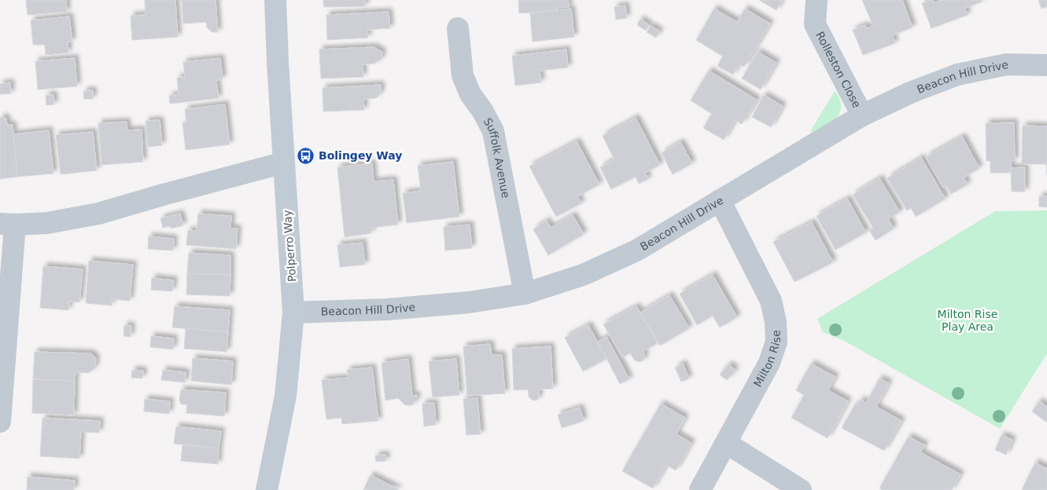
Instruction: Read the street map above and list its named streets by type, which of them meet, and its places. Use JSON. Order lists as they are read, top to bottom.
{
  "streets": {
    "street": [
      "Rolleston Close",
      "Beacon Hill Drive",
      "Suffolk Avenue",
      "Polperro Way",
      "Milton Rise"
    ]
  },
  "crossings": [
    ["Rolleston Close", "Beacon Hill Drive"],
    ["Beacon Hill Drive", "Suffolk Avenue"],
    ["Beacon Hill Drive", "Polperro Way"],
    ["Beacon Hill Drive", "Milton Rise"]
  ],
  "parks": ["Milton Rise Play Area"],
  "places": {
    "bus stop": ["Bolingey Way"]
  }
}
